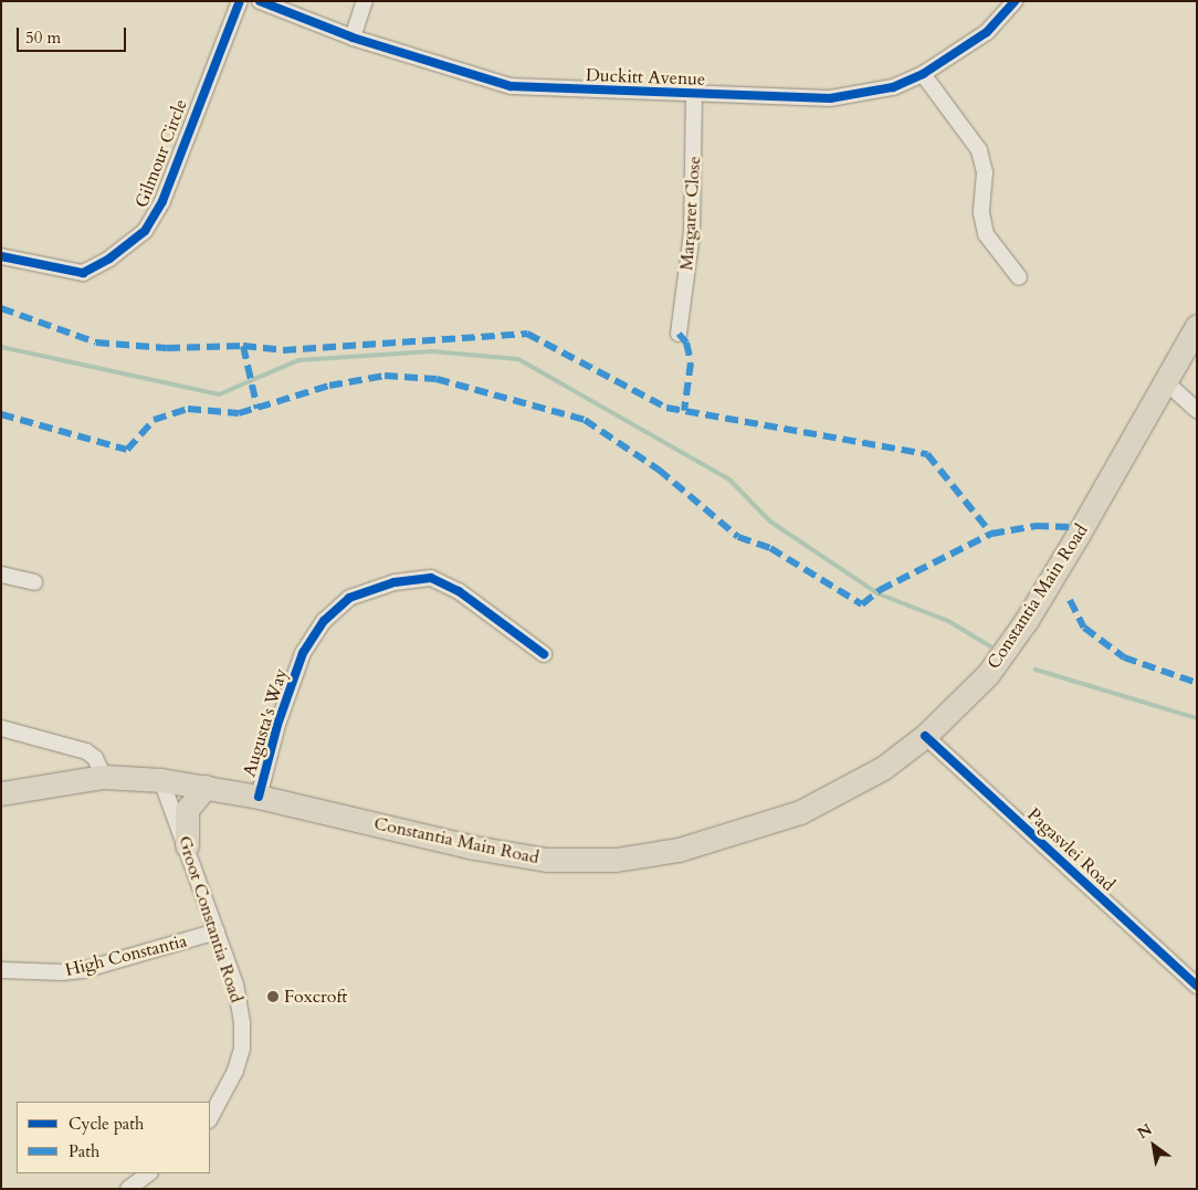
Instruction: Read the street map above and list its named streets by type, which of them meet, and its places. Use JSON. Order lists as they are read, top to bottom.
{
  "streets": {
    "main road": ["Constantia Main Road"],
    "street": [
      "Duckitt Avenue",
      "Gilmour Circle",
      "Margaret Close",
      "Augusta's Way",
      "Pagasvlei Road",
      "Groot Constantia Road",
      "High Constantia"
    ]
  },
  "crossings": [
    ["Duckitt Avenue", "Margaret Close"],
    ["Constantia Main Road", "Augusta's Way"],
    ["Constantia Main Road", "Pagasvlei Road"],
    ["Constantia Main Road", "Groot Constantia Road"],
    ["Groot Constantia Road", "High Constantia"]
  ],
  "places": ["Foxcroft"],
  "legend": ["Cycle path", "Path"],
  "scale_bar": "50 m",
  "north": "top left"
}
